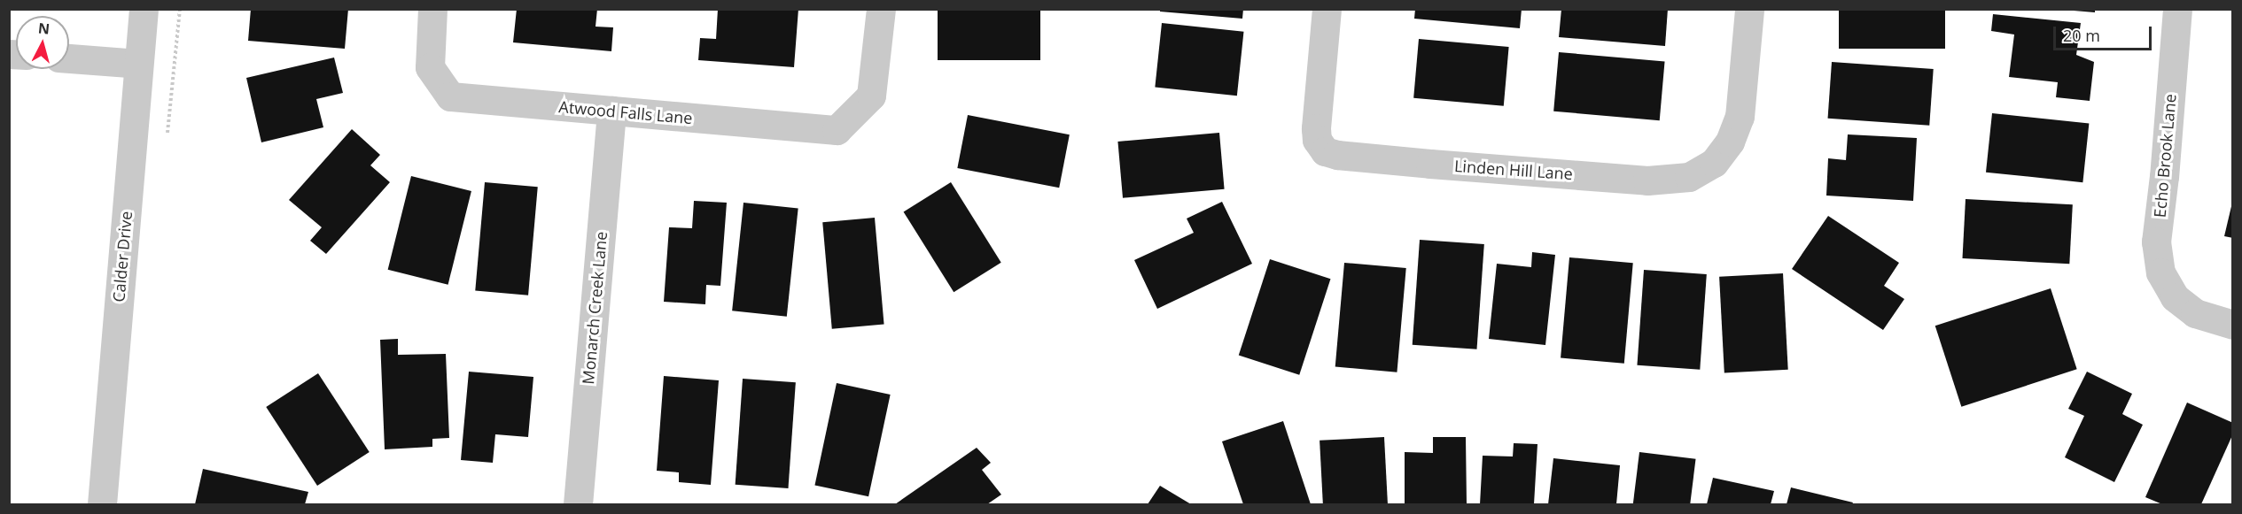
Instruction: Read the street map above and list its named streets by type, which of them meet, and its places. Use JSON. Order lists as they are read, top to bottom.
{
  "streets": {
    "street": [
      "Atwood Falls Lane",
      "Echo Brook Lane",
      "Linden Hill Lane",
      "Calder Drive",
      "Monarch Creek Lane"
    ]
  },
  "crossings": [
    ["Atwood Falls Lane", "Monarch Creek Lane"]
  ],
  "scale_bar": "20 m",
  "north": "top"
}
